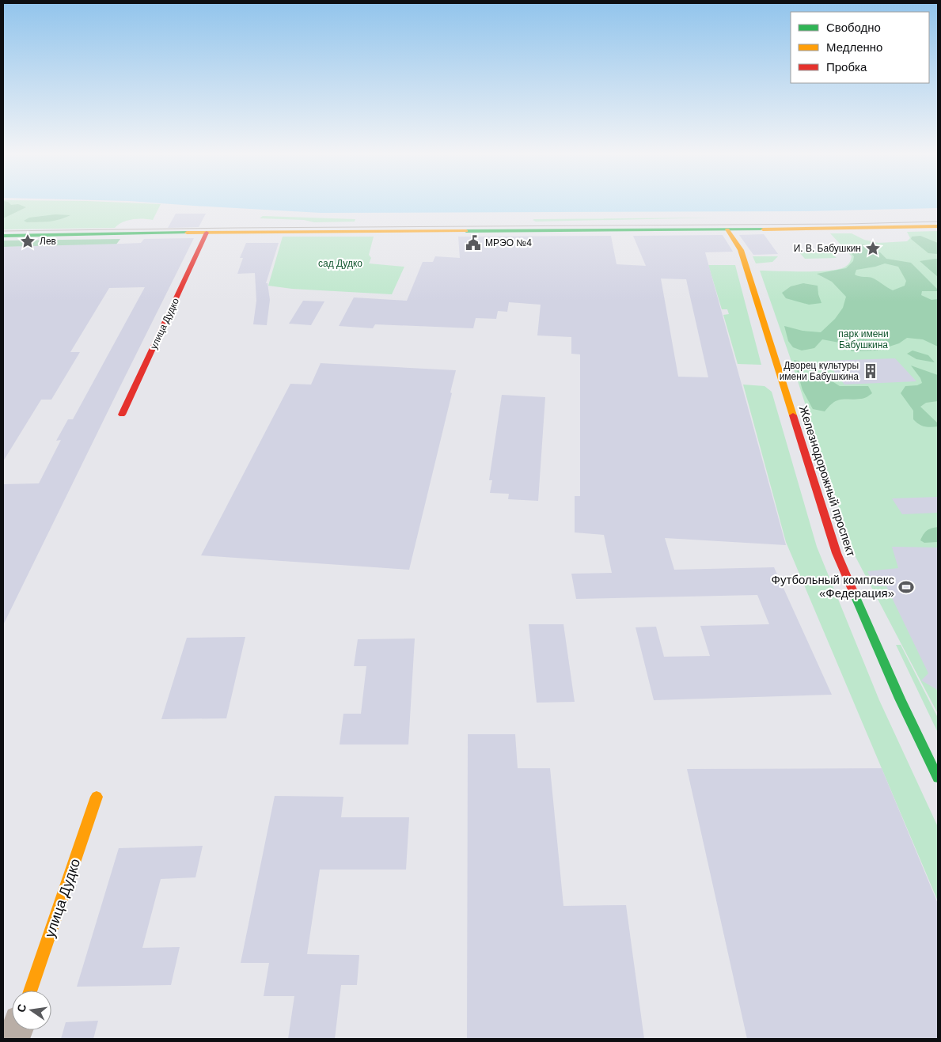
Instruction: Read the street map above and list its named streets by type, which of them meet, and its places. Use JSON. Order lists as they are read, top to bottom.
{
  "streets": {
    "street": ["улица Дудко", "Железнодорожный проспект"]
  },
  "parks": ["сад Дудко", "парк имени Бабушкина"],
  "places": {
    "place": ["Лев", "И. В. Бабушкин"],
    "public building": ["МРЭО №4"],
    "building": ["Дворец культуры имени Бабушкина"],
    "sports": ["Футбольный комплекс «Федерация»"]
  },
  "legend": ["Свободно", "Медленно", "Пробка"],
  "north": "left"
}
